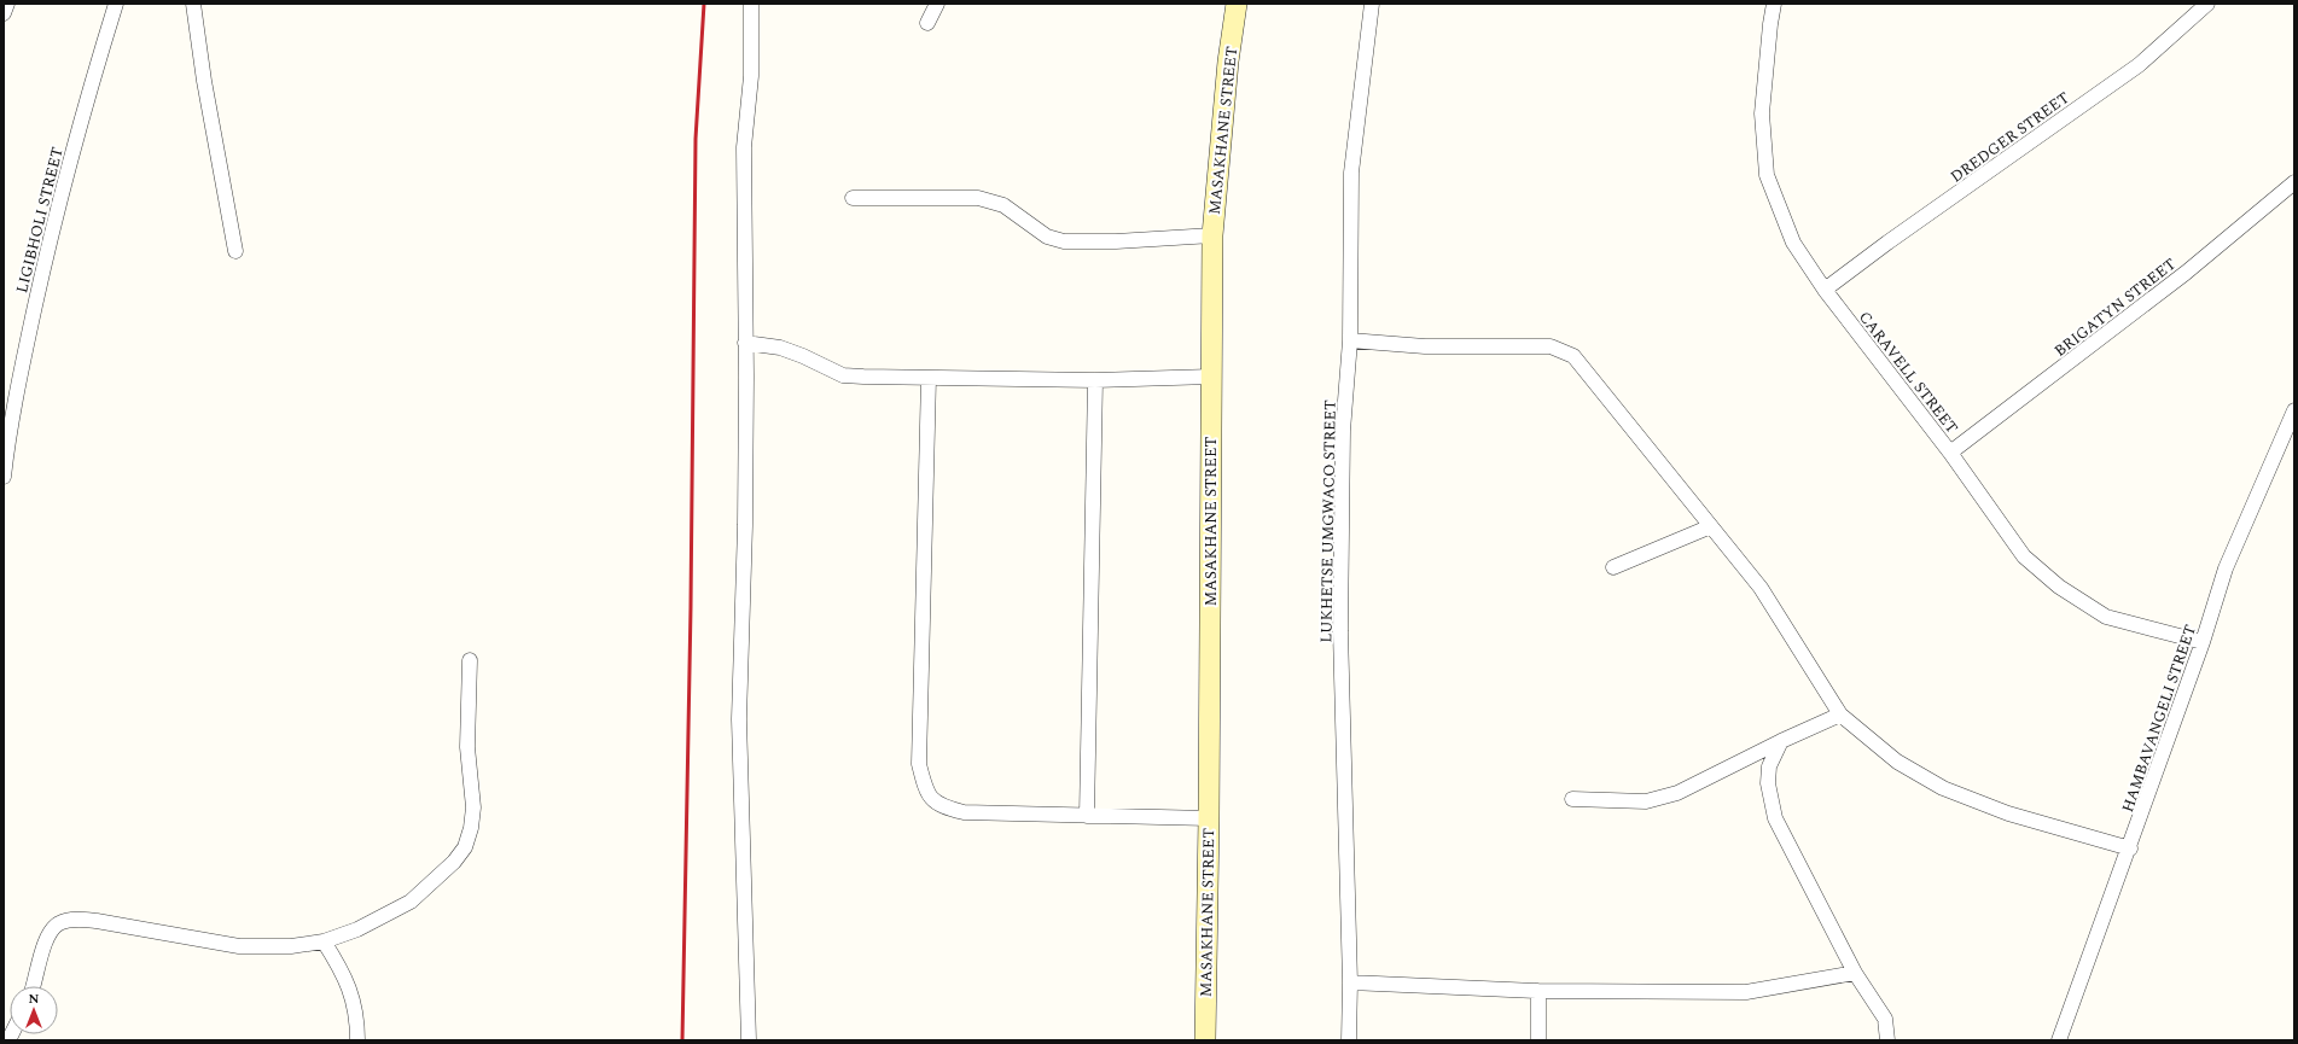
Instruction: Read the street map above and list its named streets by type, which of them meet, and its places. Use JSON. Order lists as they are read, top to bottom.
{
  "streets": {
    "street": [
      "MASAKHANE STREET",
      "DREDGER STREET",
      "LIGIBHOLI STREET",
      "BRIGATYN STREET",
      "CARAVELL STREET",
      "LUKHETSE UMGWACO STREET",
      "HAMBAVANGELI STREET"
    ]
  },
  "crossings": [
    ["DREDGER STREET", "CARAVELL STREET"],
    ["BRIGATYN STREET", "CARAVELL STREET"],
    ["CARAVELL STREET", "HAMBAVANGELI STREET"]
  ],
  "north": "top"
}
